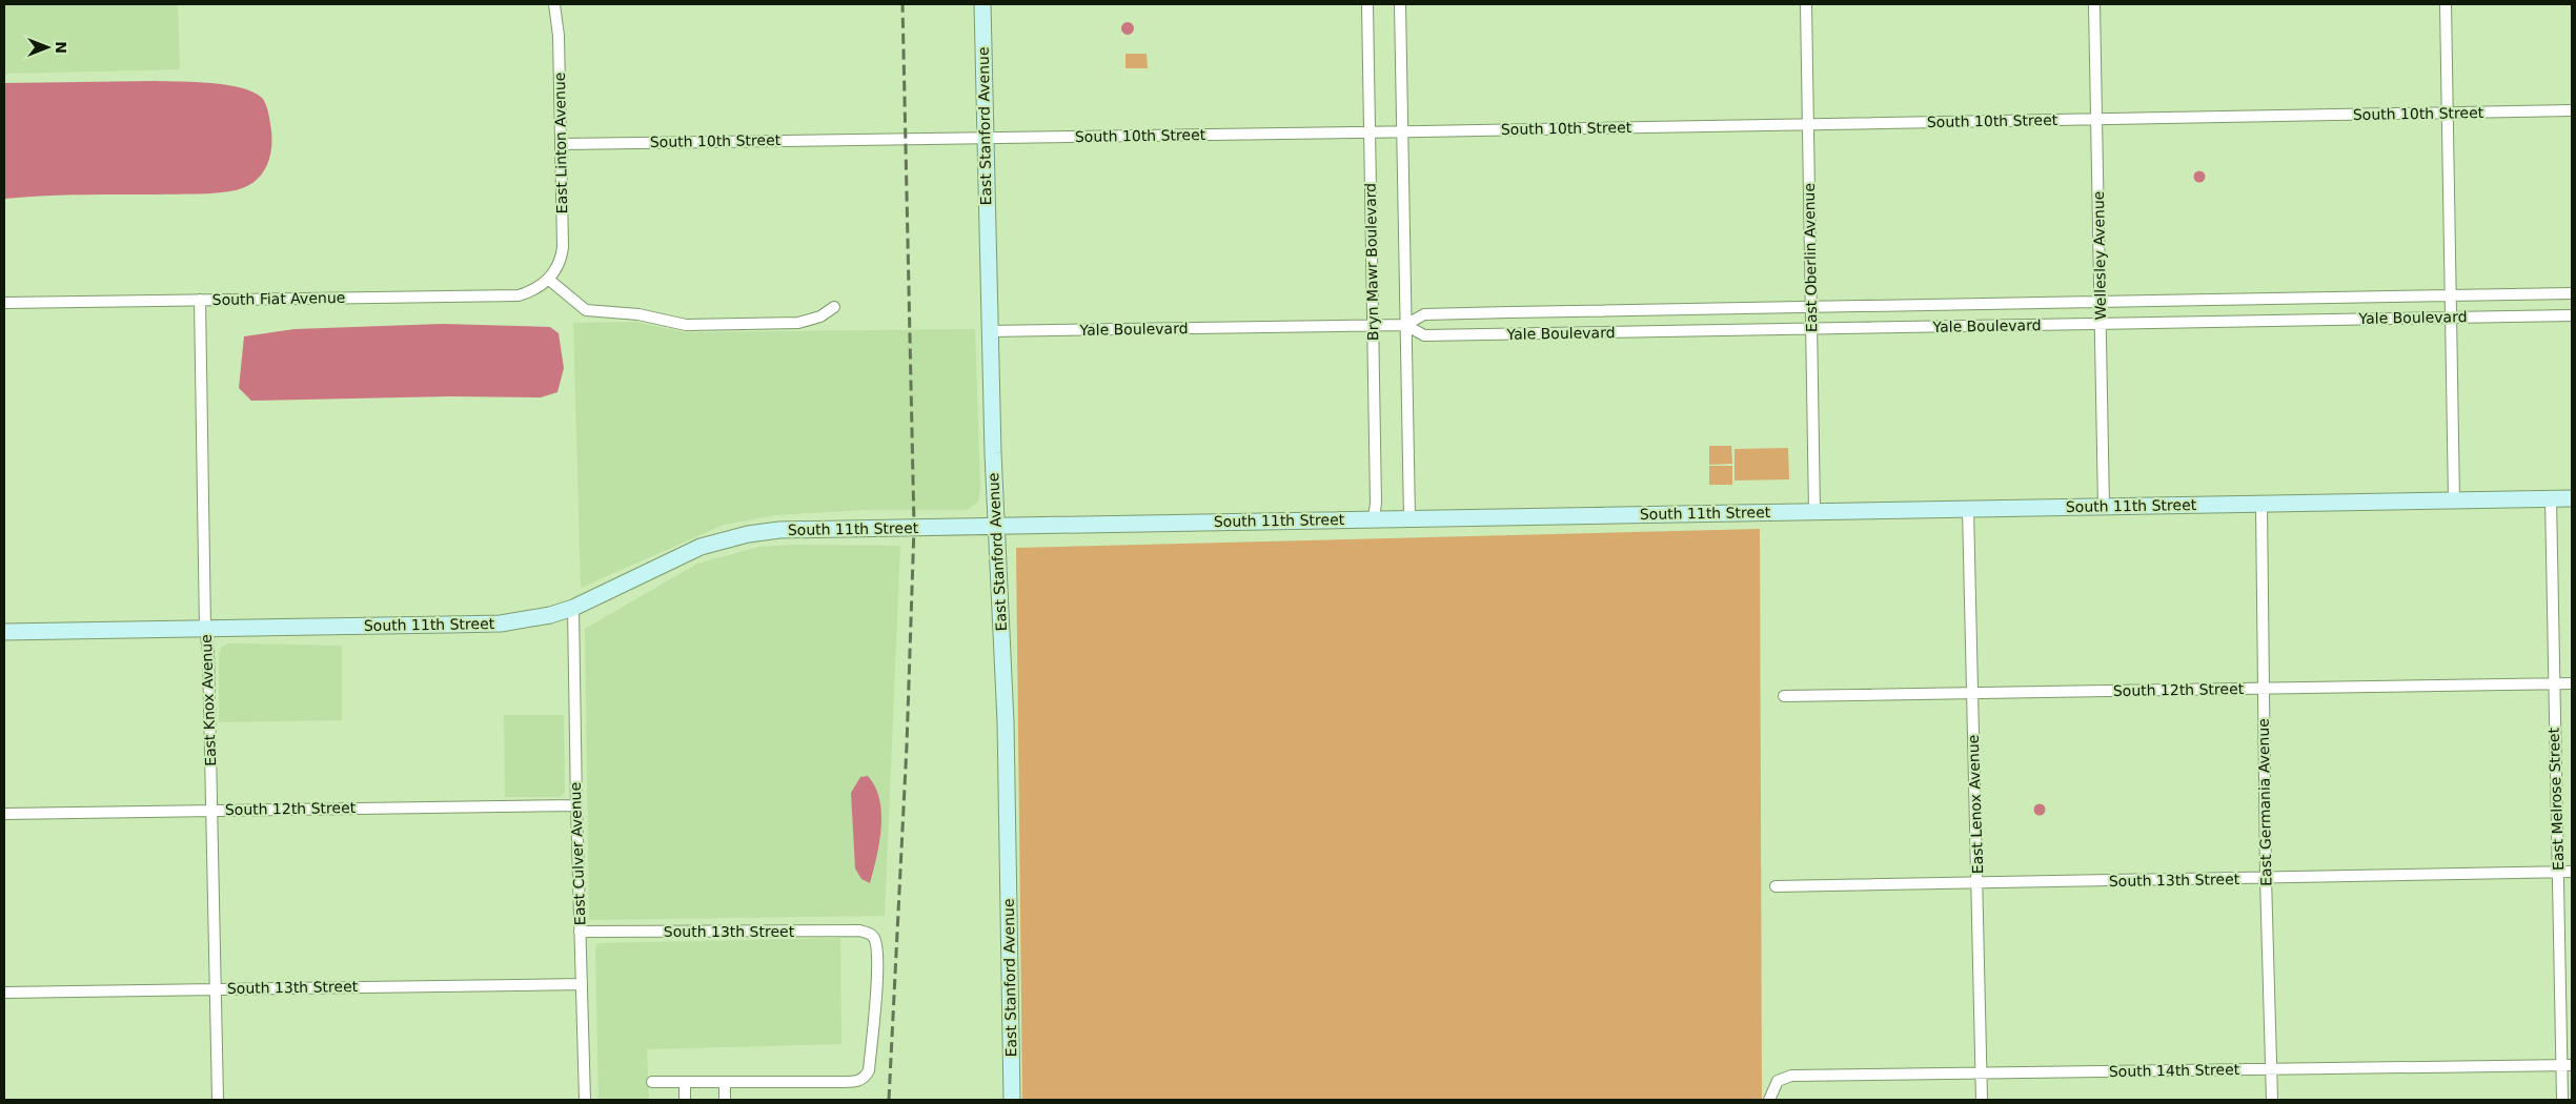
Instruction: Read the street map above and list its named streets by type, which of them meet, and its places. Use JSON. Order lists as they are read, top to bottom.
{
  "streets": {
    "street": [
      "South 10th Street",
      "East Stanford Avenue",
      "East Linton Avenue",
      "Wellesley Avenue",
      "East Oberlin Avenue",
      "Bryn Mawr Boulevard",
      "South Fiat Avenue",
      "Yale Boulevard",
      "South 11th Street",
      "South 12th Street",
      "East Knox Avenue",
      "East Melrose Street",
      "East Germania Avenue",
      "East Lenox Avenue",
      "East Culver Avenue",
      "South 13th Street",
      "South 14th Street"
    ]
  },
  "crossings": [
    ["South 10th Street", "East Stanford Avenue"],
    ["South 10th Street", "East Linton Avenue"],
    ["South 10th Street", "Wellesley Avenue"],
    ["South 10th Street", "East Oberlin Avenue"],
    ["South 10th Street", "Bryn Mawr Boulevard"],
    ["East Stanford Avenue", "Yale Boulevard"],
    ["East Stanford Avenue", "South 11th Street"],
    ["East Linton Avenue", "South Fiat Avenue"],
    ["Wellesley Avenue", "Yale Boulevard"],
    ["Wellesley Avenue", "South 11th Street"],
    ["East Oberlin Avenue", "Yale Boulevard"],
    ["East Oberlin Avenue", "South 11th Street"],
    ["Bryn Mawr Boulevard", "Yale Boulevard"],
    ["Bryn Mawr Boulevard", "South 11th Street"],
    ["South Fiat Avenue", "East Knox Avenue"],
    ["South 11th Street", "East Knox Avenue"],
    ["South 11th Street", "East Melrose Street"],
    ["South 11th Street", "East Germania Avenue"],
    ["South 11th Street", "East Lenox Avenue"],
    ["South 11th Street", "East Culver Avenue"],
    ["South 12th Street", "East Knox Avenue"],
    ["South 12th Street", "East Melrose Street"],
    ["South 12th Street", "East Germania Avenue"],
    ["South 12th Street", "East Lenox Avenue"],
    ["South 12th Street", "East Culver Avenue"],
    ["East Knox Avenue", "South 13th Street"],
    ["East Melrose Street", "South 13th Street"],
    ["East Melrose Street", "South 14th Street"],
    ["East Germania Avenue", "South 13th Street"],
    ["East Germania Avenue", "South 14th Street"],
    ["East Lenox Avenue", "South 13th Street"],
    ["East Lenox Avenue", "South 14th Street"],
    ["East Culver Avenue", "South 13th Street"]
  ],
  "north": "right"
}
